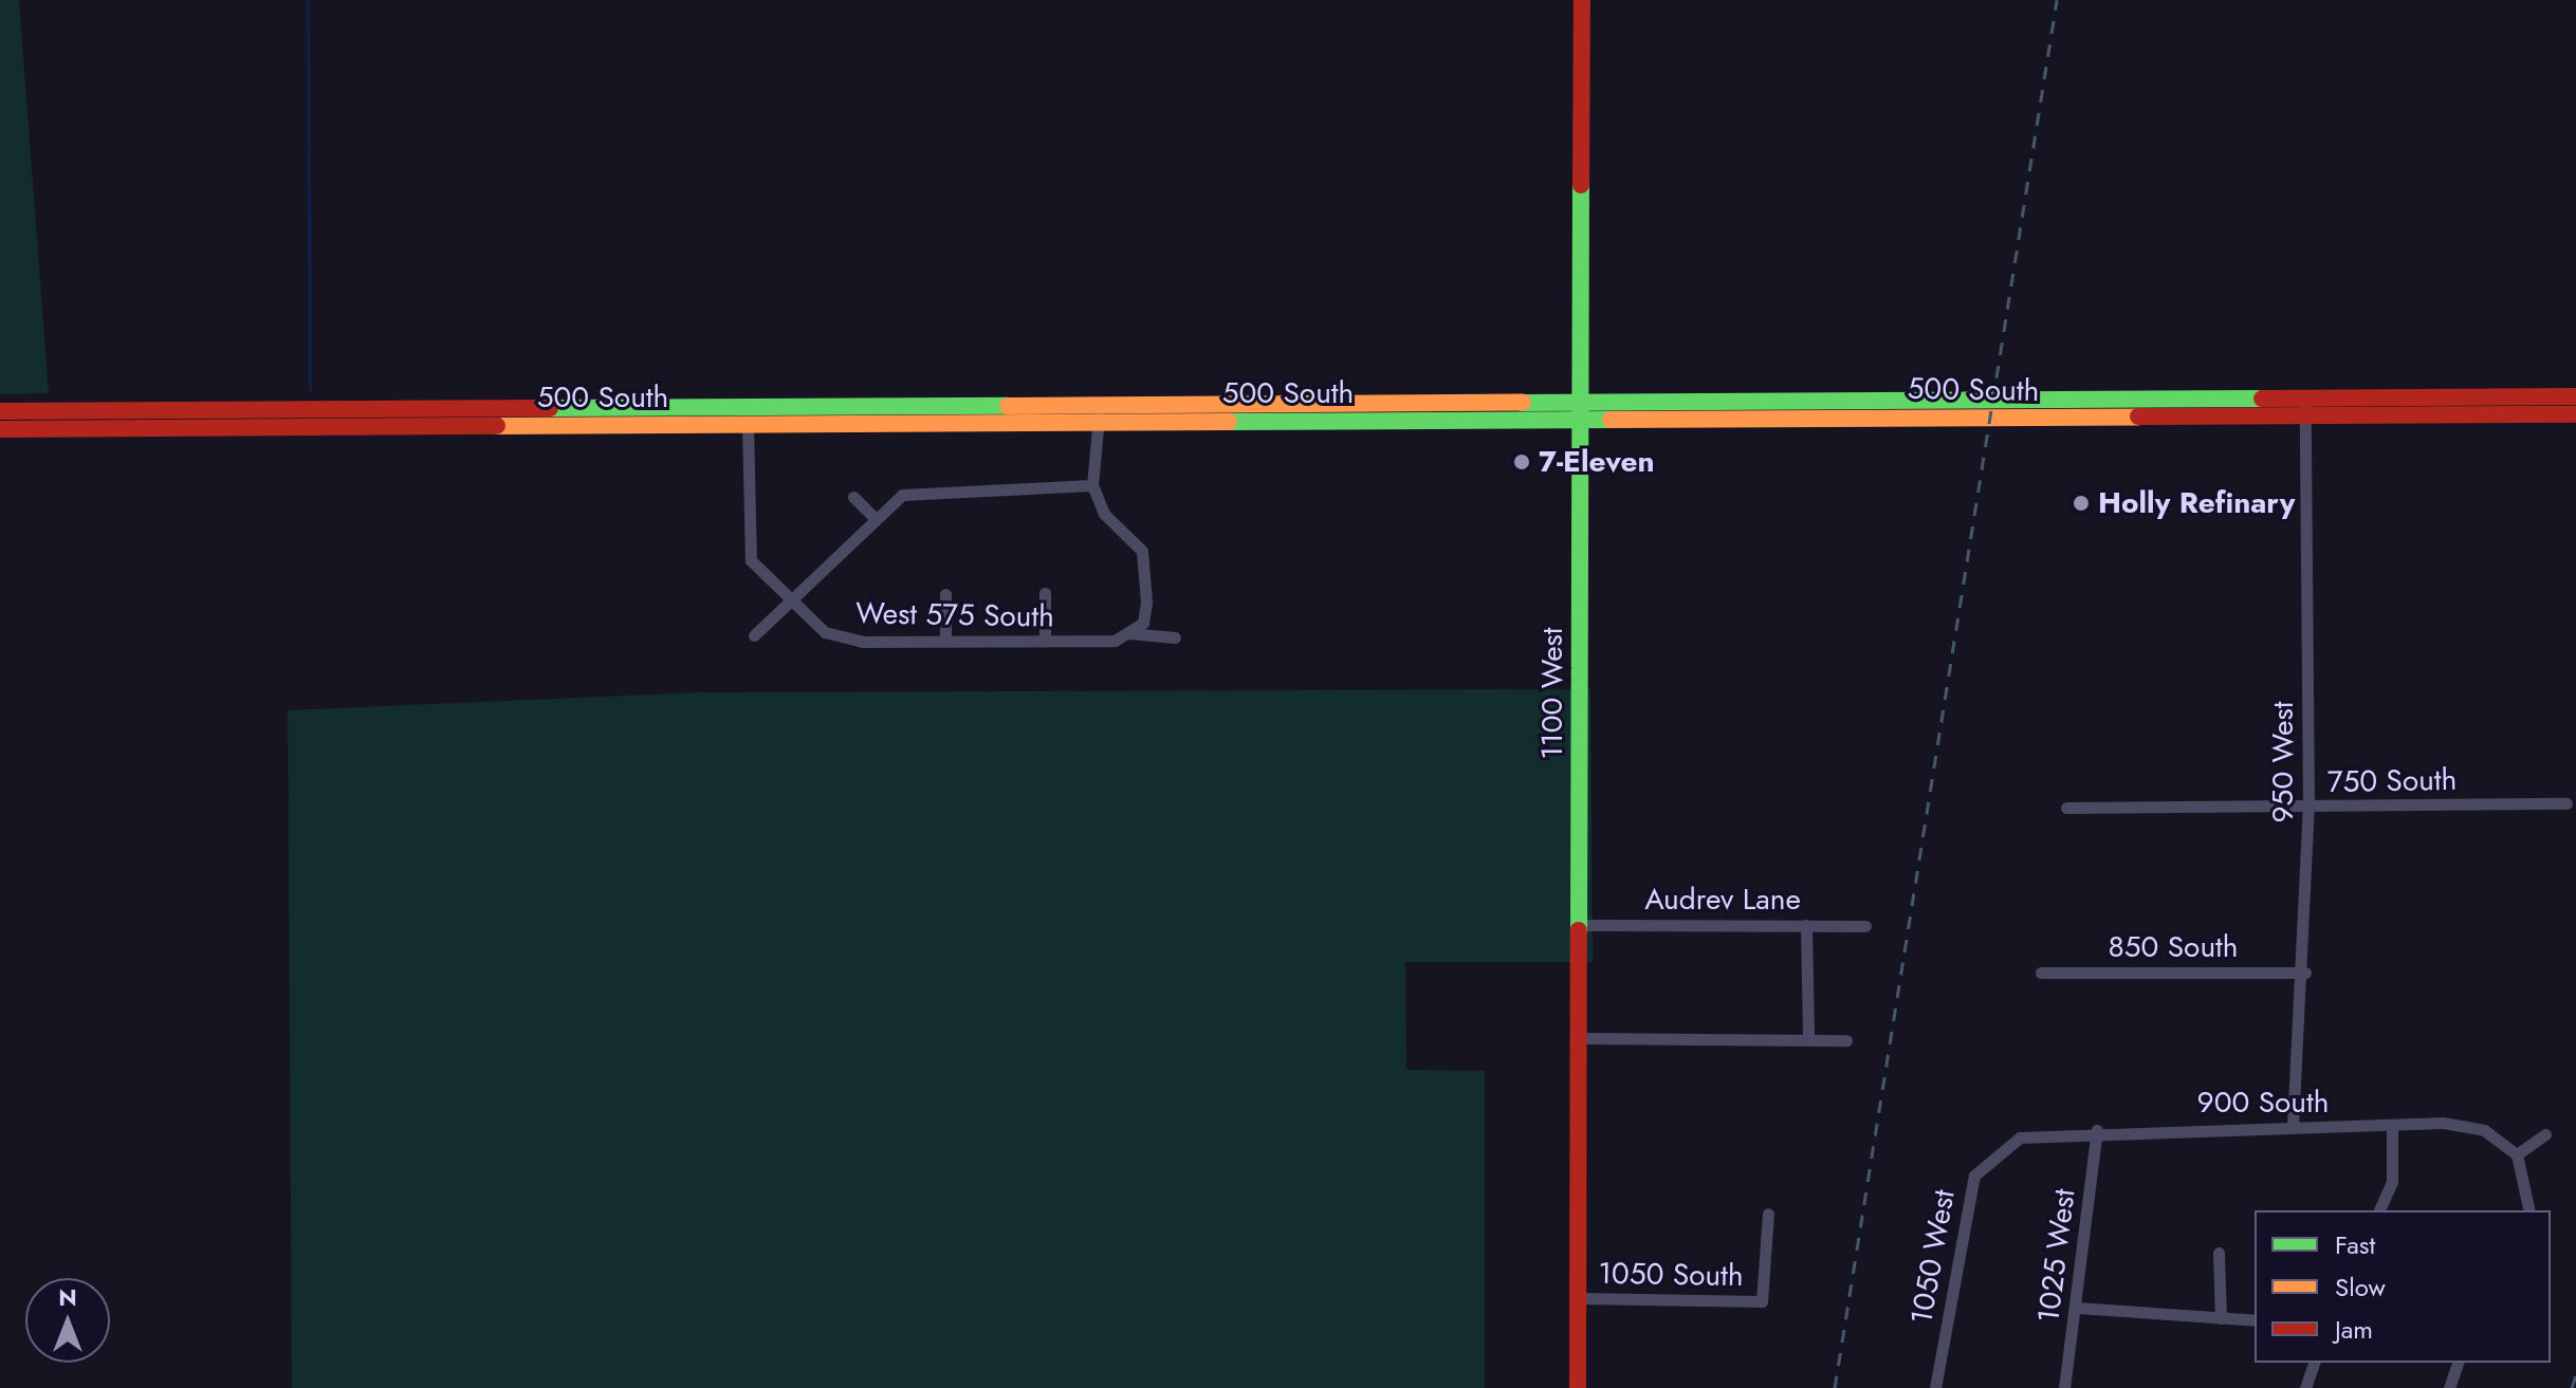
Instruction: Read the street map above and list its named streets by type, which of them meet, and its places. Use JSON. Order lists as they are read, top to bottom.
{
  "streets": {
    "main road": ["500 South", "1100 West"],
    "street": [
      "West 575 South",
      "950 West",
      "750 South",
      "Audrev Lane",
      "850 South",
      "900 South",
      "1025 West",
      "1050 West",
      "1050 South"
    ]
  },
  "crossings": [
    ["500 South", "West 575 South"],
    ["500 South", "1100 West"],
    ["500 South", "950 West"],
    ["1100 West", "Audrev Lane"],
    ["1100 West", "1050 South"],
    ["950 West", "750 South"],
    ["950 West", "850 South"],
    ["950 West", "900 South"],
    ["900 South", "1025 West"],
    ["900 South", "1050 West"]
  ],
  "places": ["7-Eleven", "Holly Refinary"],
  "legend": ["Fast", "Slow", "Jam"],
  "north": "top"
}
